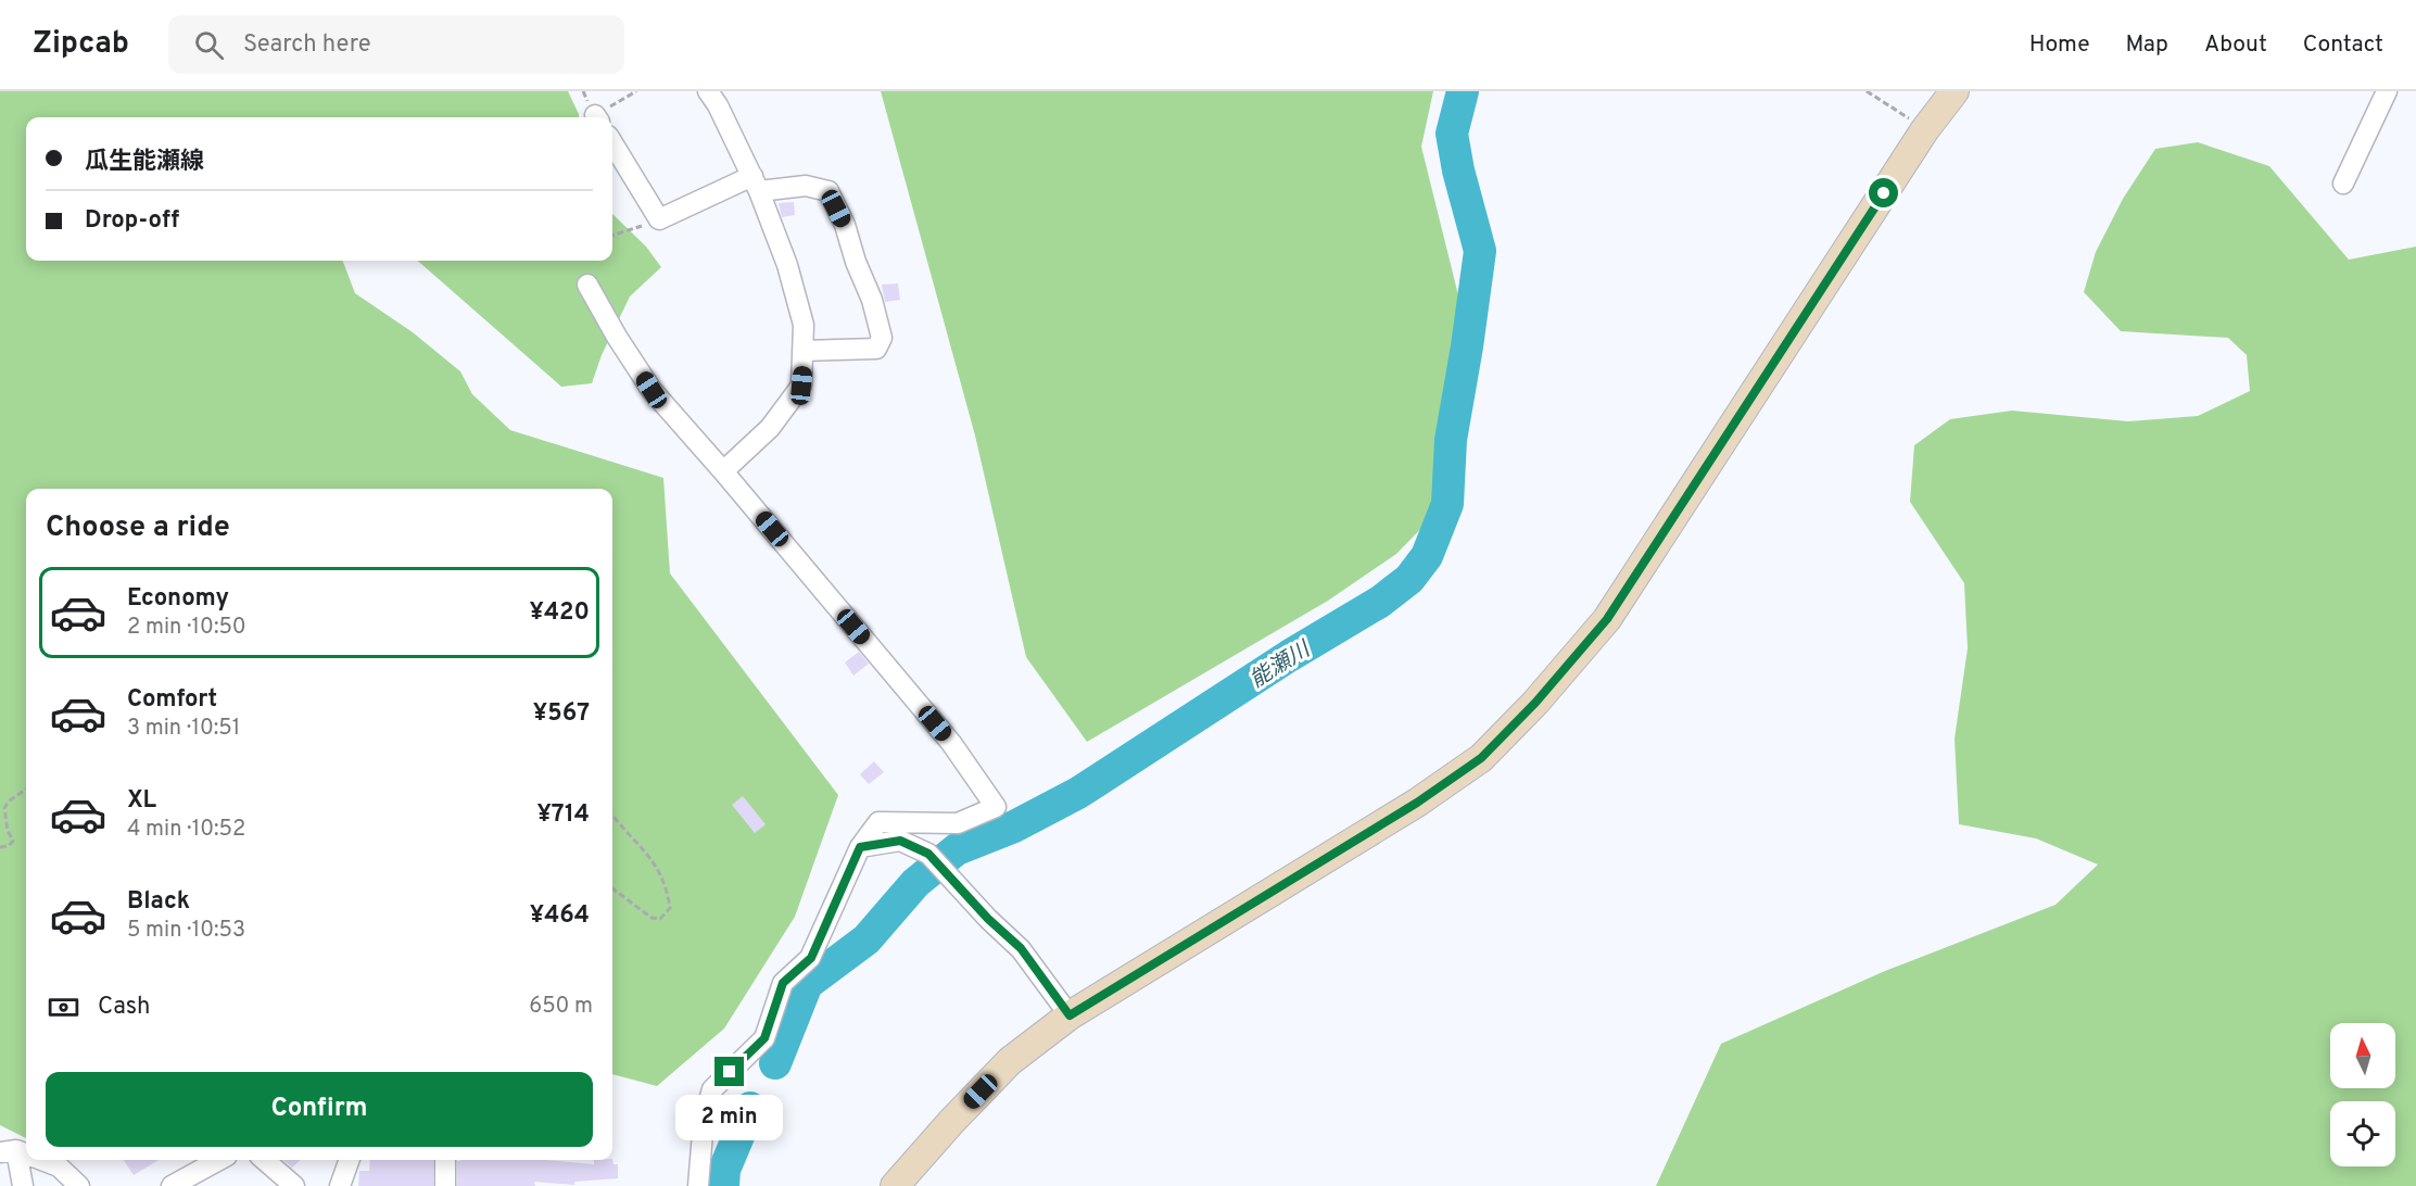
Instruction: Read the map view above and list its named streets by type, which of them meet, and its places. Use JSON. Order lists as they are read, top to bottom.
{
  "water": ["能瀬川"],
  "north": "top",
  "page": {
    "header": "Zipcab",
    "search": "Search here",
    "nav": [
      "Home",
      "Map",
      "About",
      "Contact"
    ],
    "banner": ["瓜生能瀬線", "Drop-off"],
    "heading": "Choose a ride",
    "list": [
      {
        "name": "Economy",
        "note": "2 min · 10:50",
        "value": "¥420"
      },
      {
        "name": "Comfort",
        "note": "3 min · 10:51",
        "value": "¥567"
      },
      {
        "name": "XL",
        "note": "4 min · 10:52",
        "value": "¥714"
      },
      {
        "name": "Black",
        "note": "5 min · 10:53",
        "value": "¥464"
      }
    ],
    "pay": ["Cash", "650 m"],
    "buttons": "Confirm",
    "bubble": "2 min"
  }
}
